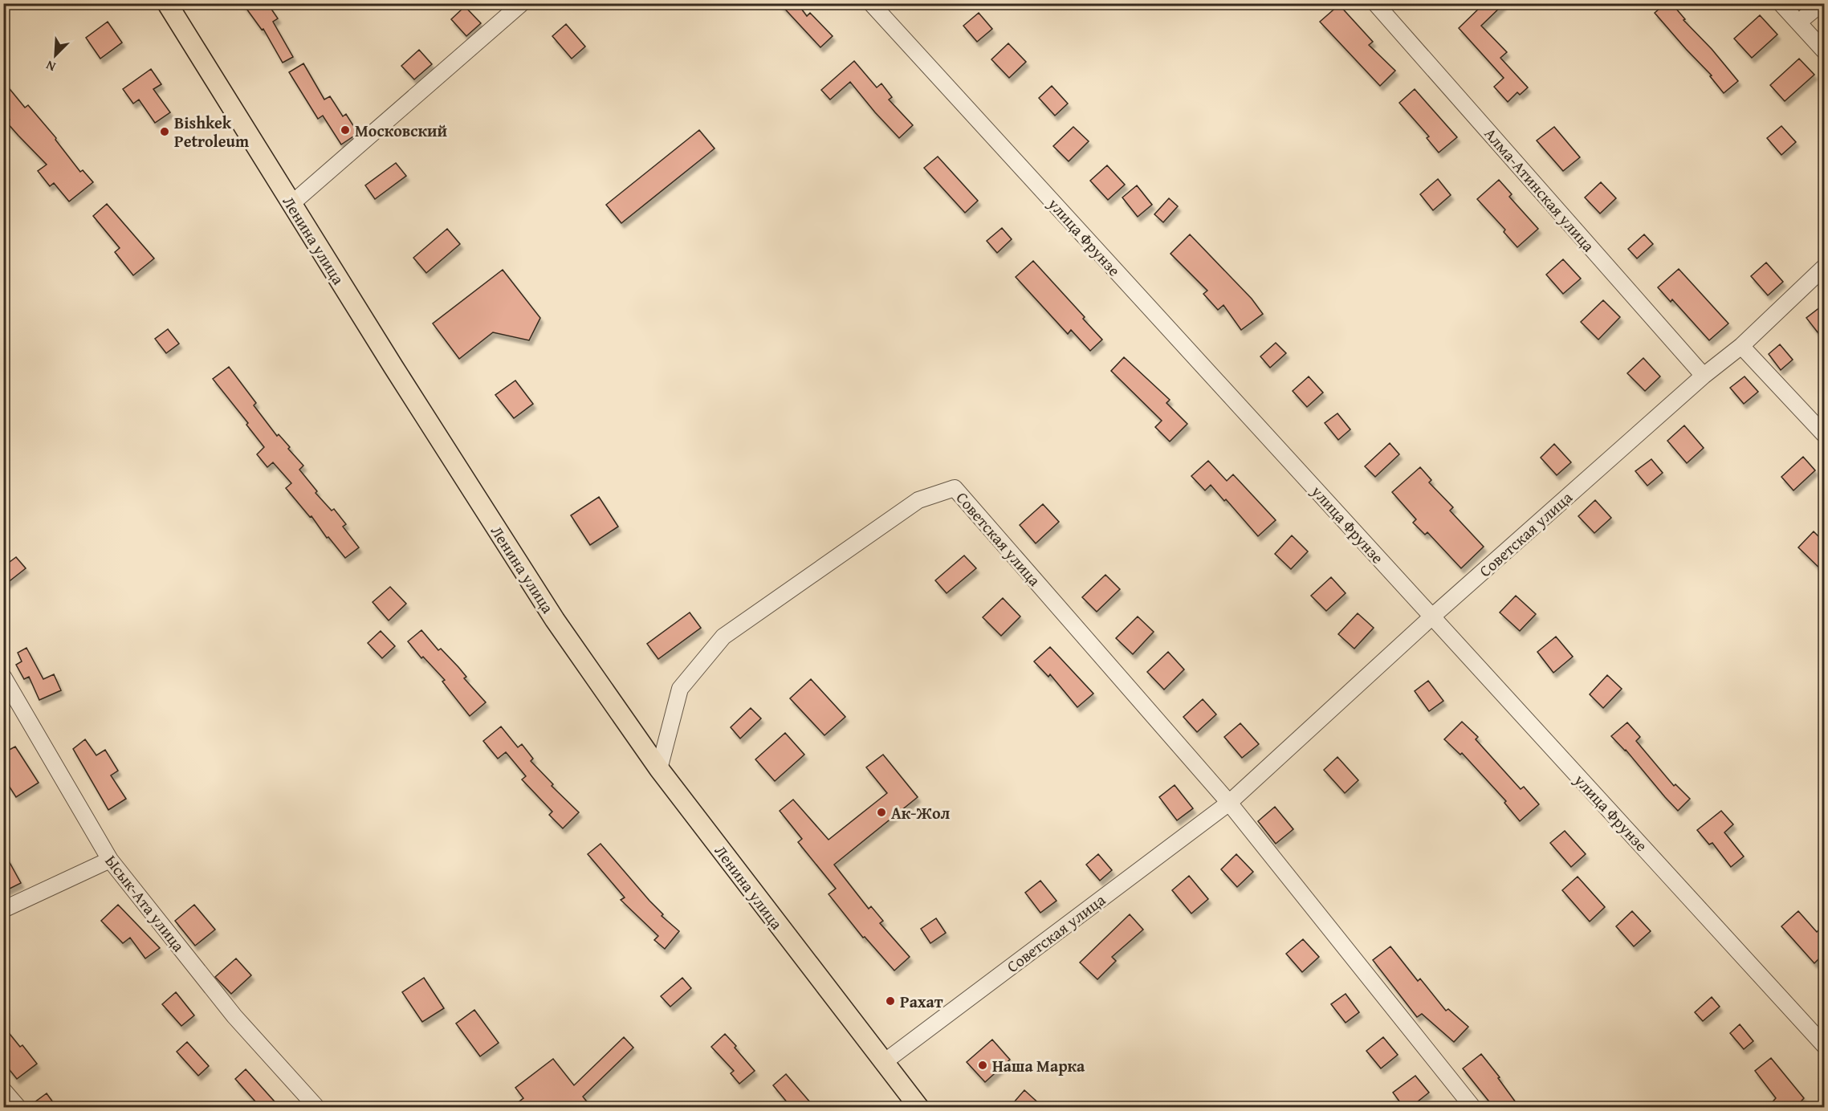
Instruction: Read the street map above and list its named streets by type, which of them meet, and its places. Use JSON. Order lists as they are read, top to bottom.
{
  "streets": {
    "main road": ["Ленина улица"],
    "street": [
      "Алма-Атинская улица",
      "улица Фрунзе",
      "Советская улица",
      "Ысык-Ата улица"
    ]
  },
  "crossings": [
    ["Алма-Атинская улица", "Советская улица"],
    ["улица Фрунзе", "Советская улица"],
    ["Ленина улица", "Советская улица"]
  ],
  "places": [
    "Московский",
    "Bishkek Petroleum",
    "Ак-Жол",
    "Рахат",
    "Наша Марка"
  ],
  "north": "bottom left"
}
